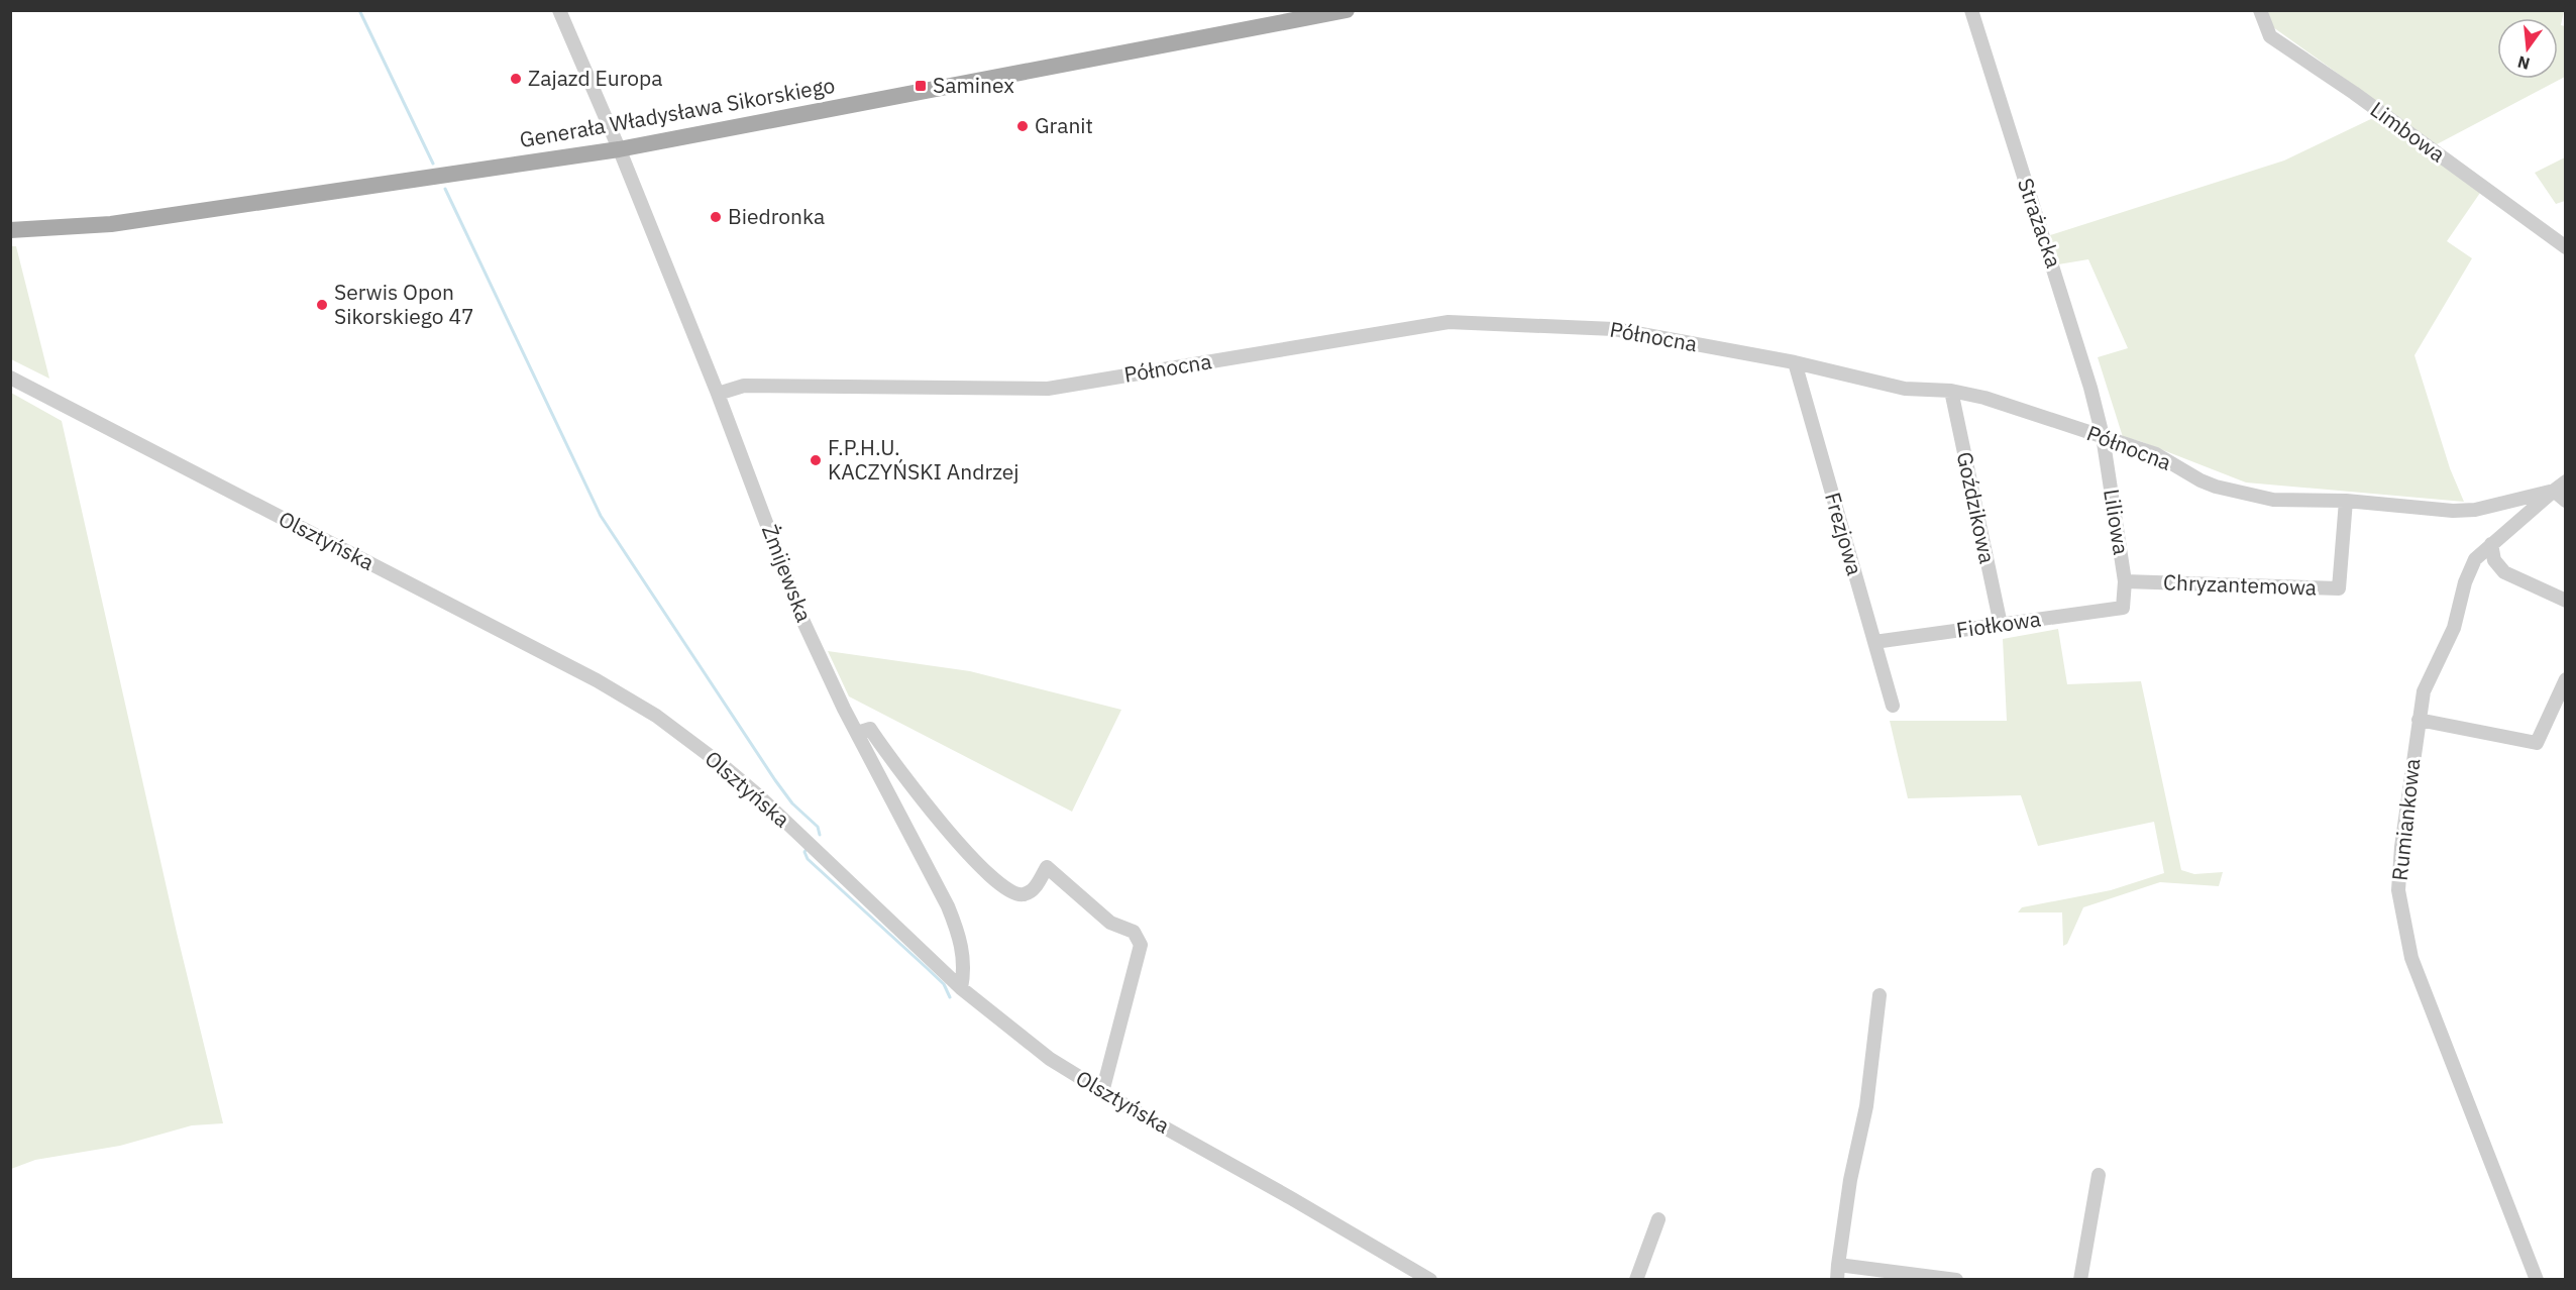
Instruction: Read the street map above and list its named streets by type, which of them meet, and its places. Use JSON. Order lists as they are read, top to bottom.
{
  "streets": {
    "main road": ["Generała Władysława Sikorskiego"],
    "street": [
      "Limbowa",
      "Strażacka",
      "Północna",
      "Goździkowa",
      "Liliowa",
      "Frezjowa",
      "Olsztyńska",
      "Żmijewska",
      "Chryzantemowa",
      "Fiołkowa",
      "Rumiankowa"
    ]
  },
  "crossings": [
    ["Generała Władysława Sikorskiego", "Żmijewska"],
    ["Strażacka", "Północna"],
    ["Strażacka", "Liliowa"],
    ["Północna", "Goździkowa"],
    ["Północna", "Liliowa"],
    ["Północna", "Frezjowa"],
    ["Północna", "Żmijewska"],
    ["Północna", "Chryzantemowa"],
    ["Północna", "Rumiankowa"],
    ["Goździkowa", "Fiołkowa"],
    ["Liliowa", "Chryzantemowa"],
    ["Liliowa", "Fiołkowa"],
    ["Frezjowa", "Fiołkowa"],
    ["Olsztyńska", "Żmijewska"]
  ],
  "places": {
    "other": [
      "Zajazd Europa",
      "Granit",
      "Biedronka",
      "Serwis Opon Sikorskiego 47",
      "F.P.H.U. KACZYŃSKI Andrzej"
    ],
    "transit": ["Saminex"]
  },
  "north": "bottom"
}
